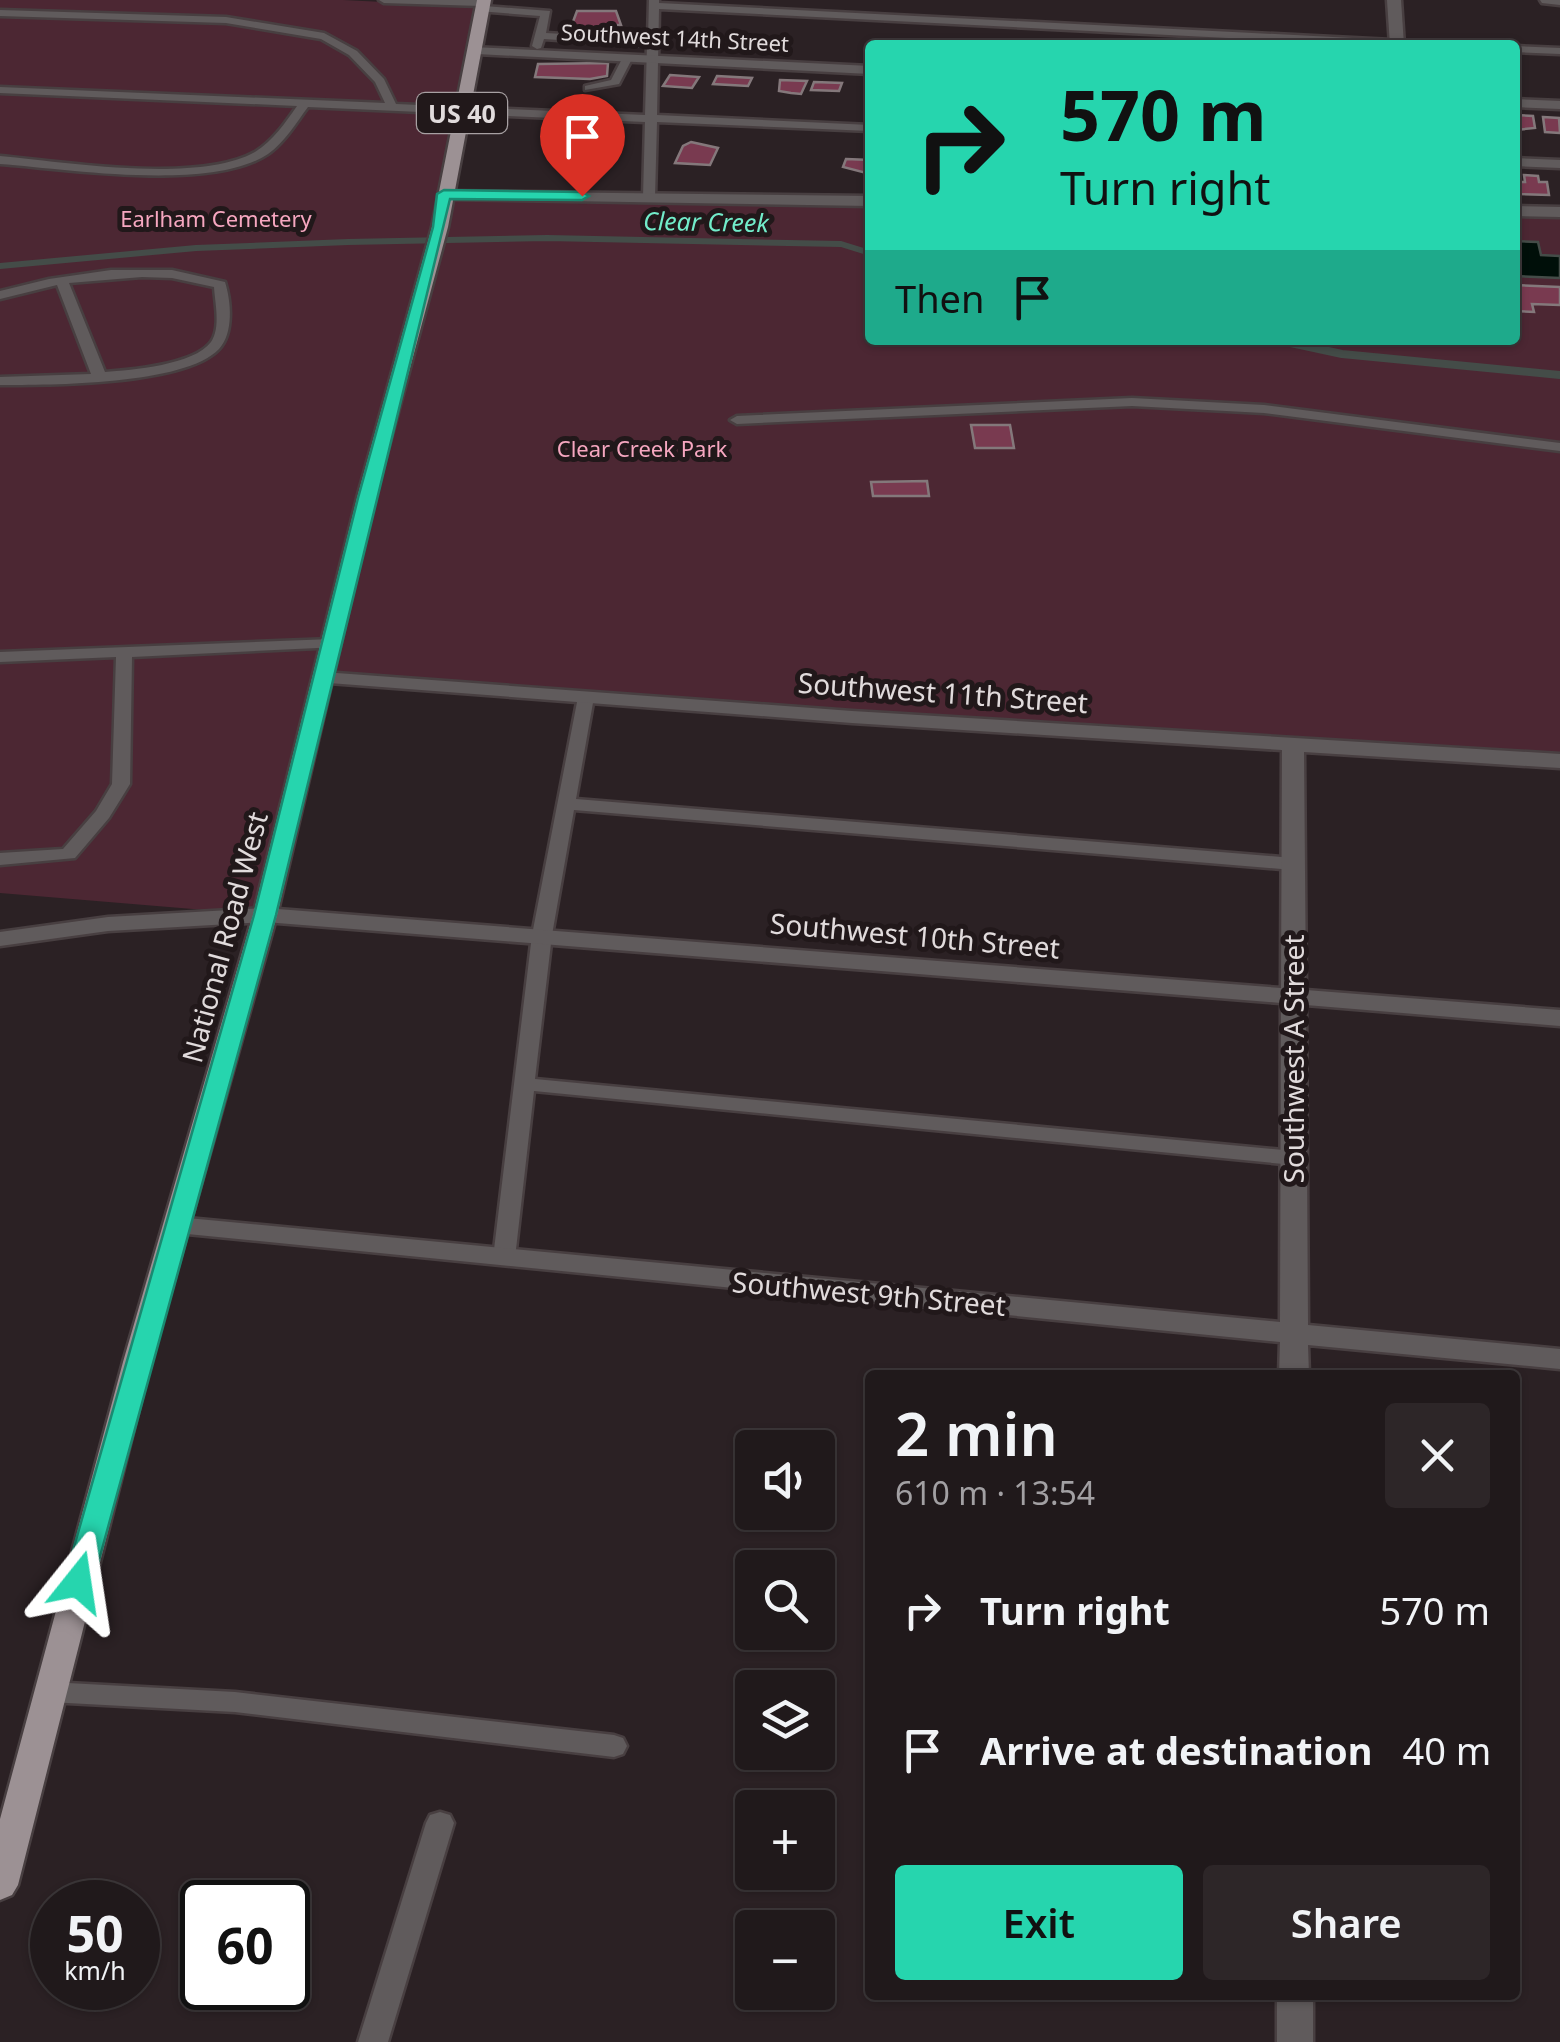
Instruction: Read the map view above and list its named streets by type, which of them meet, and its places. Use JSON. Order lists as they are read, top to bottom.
{
  "streets": {
    "main road": ["US 40", "National Road West"],
    "street": [
      "Southwest 14th Street",
      "Southwest 11th Street",
      "Southwest 10th Street",
      "Southwest A Street",
      "Southwest 9th Street"
    ]
  },
  "crossings": [
    ["Southwest 14th Street", "National Road West"],
    ["Southwest 11th Street", "National Road West"],
    ["Southwest 11th Street", "Southwest A Street"],
    ["Southwest 10th Street", "National Road West"],
    ["Southwest 10th Street", "Southwest A Street"],
    ["National Road West", "Southwest 9th Street"],
    ["Southwest A Street", "Southwest 9th Street"]
  ],
  "water": ["Clear Creek"],
  "parks": ["Earlham Cemetery", "Clear Creek Park"],
  "page": {
    "turn": ["570 m", "Turn right"],
    "then": "Then",
    "heading": ["2 min", "610 m · 13:54"],
    "map_buttons": ["+", "−"],
    "list": [
      {
        "name": "Turn right",
        "value": "570 m"
      },
      {
        "name": "Arrive at destination",
        "value": "40 m"
      }
    ],
    "buttons": ["Exit", "Share"],
    "speed": "50 km/h",
    "limit": "60"
  }
}
